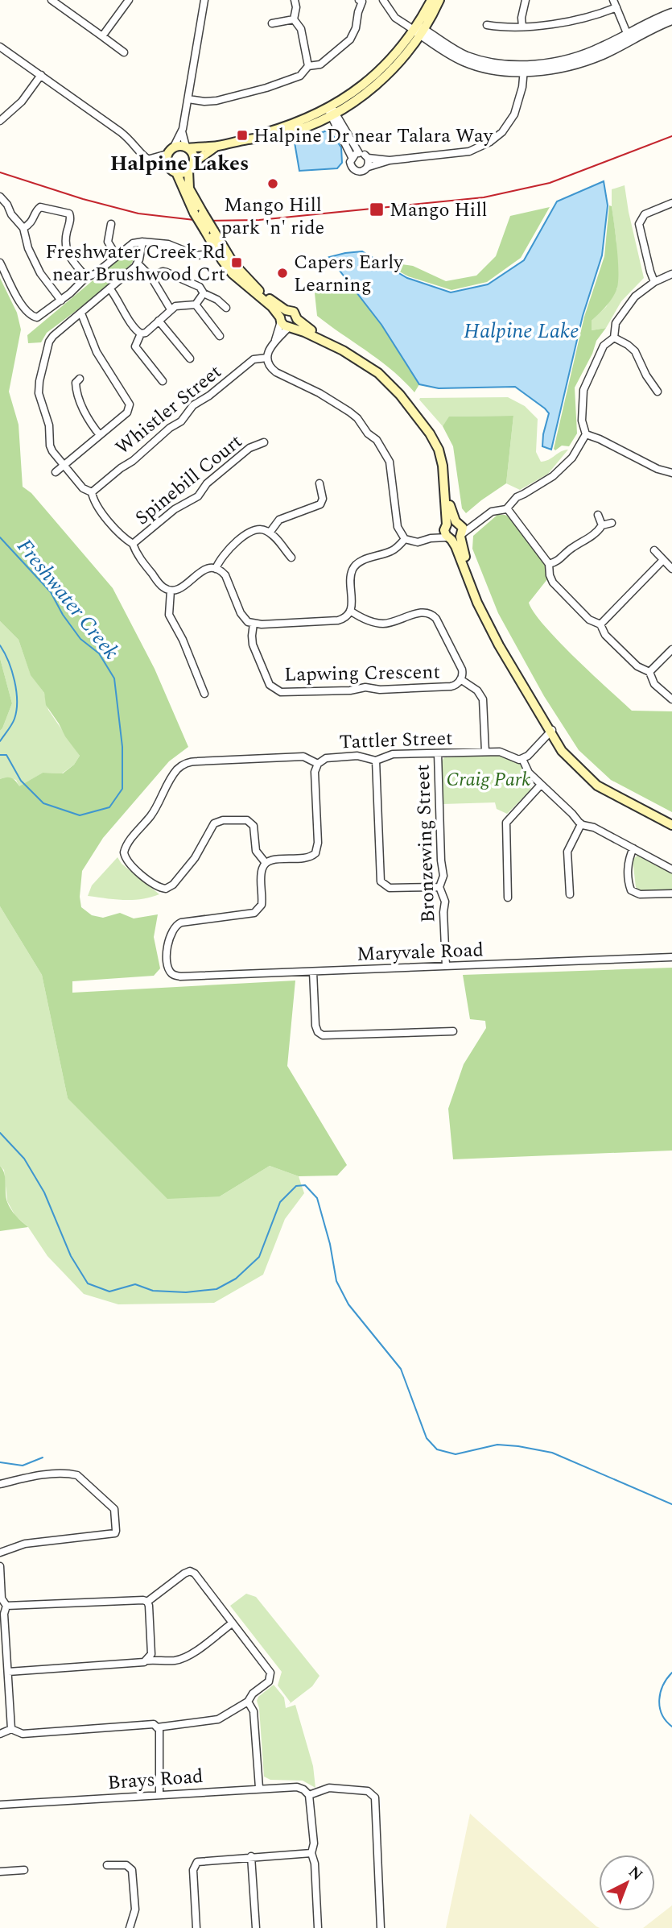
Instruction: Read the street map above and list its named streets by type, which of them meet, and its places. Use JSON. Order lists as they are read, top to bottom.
{
  "streets": {
    "street": [
      "Whistler Street",
      "Spinebill Court",
      "Lapwing Crescent",
      "Tattler Street",
      "Bronzewing Street",
      "Maryvale Road",
      "Brays Road"
    ]
  },
  "crossings": [
    ["Tattler Street", "Bronzewing Street"],
    ["Tattler Street", "Maryvale Road"],
    ["Bronzewing Street", "Maryvale Road"]
  ],
  "districts": ["Halpine Lakes"],
  "water": ["Halpine Lake", "Freshwater Creek"],
  "parks": ["Craig Park"],
  "places": {
    "transit": ["Halpine Dr near Talara Way", "Mango Hill", "Freshwater Creek Rd near Brushwood Crt"],
    "other": ["Mango Hill park 'n' ride", "Capers Early Learning"]
  },
  "north": "top right"
}
